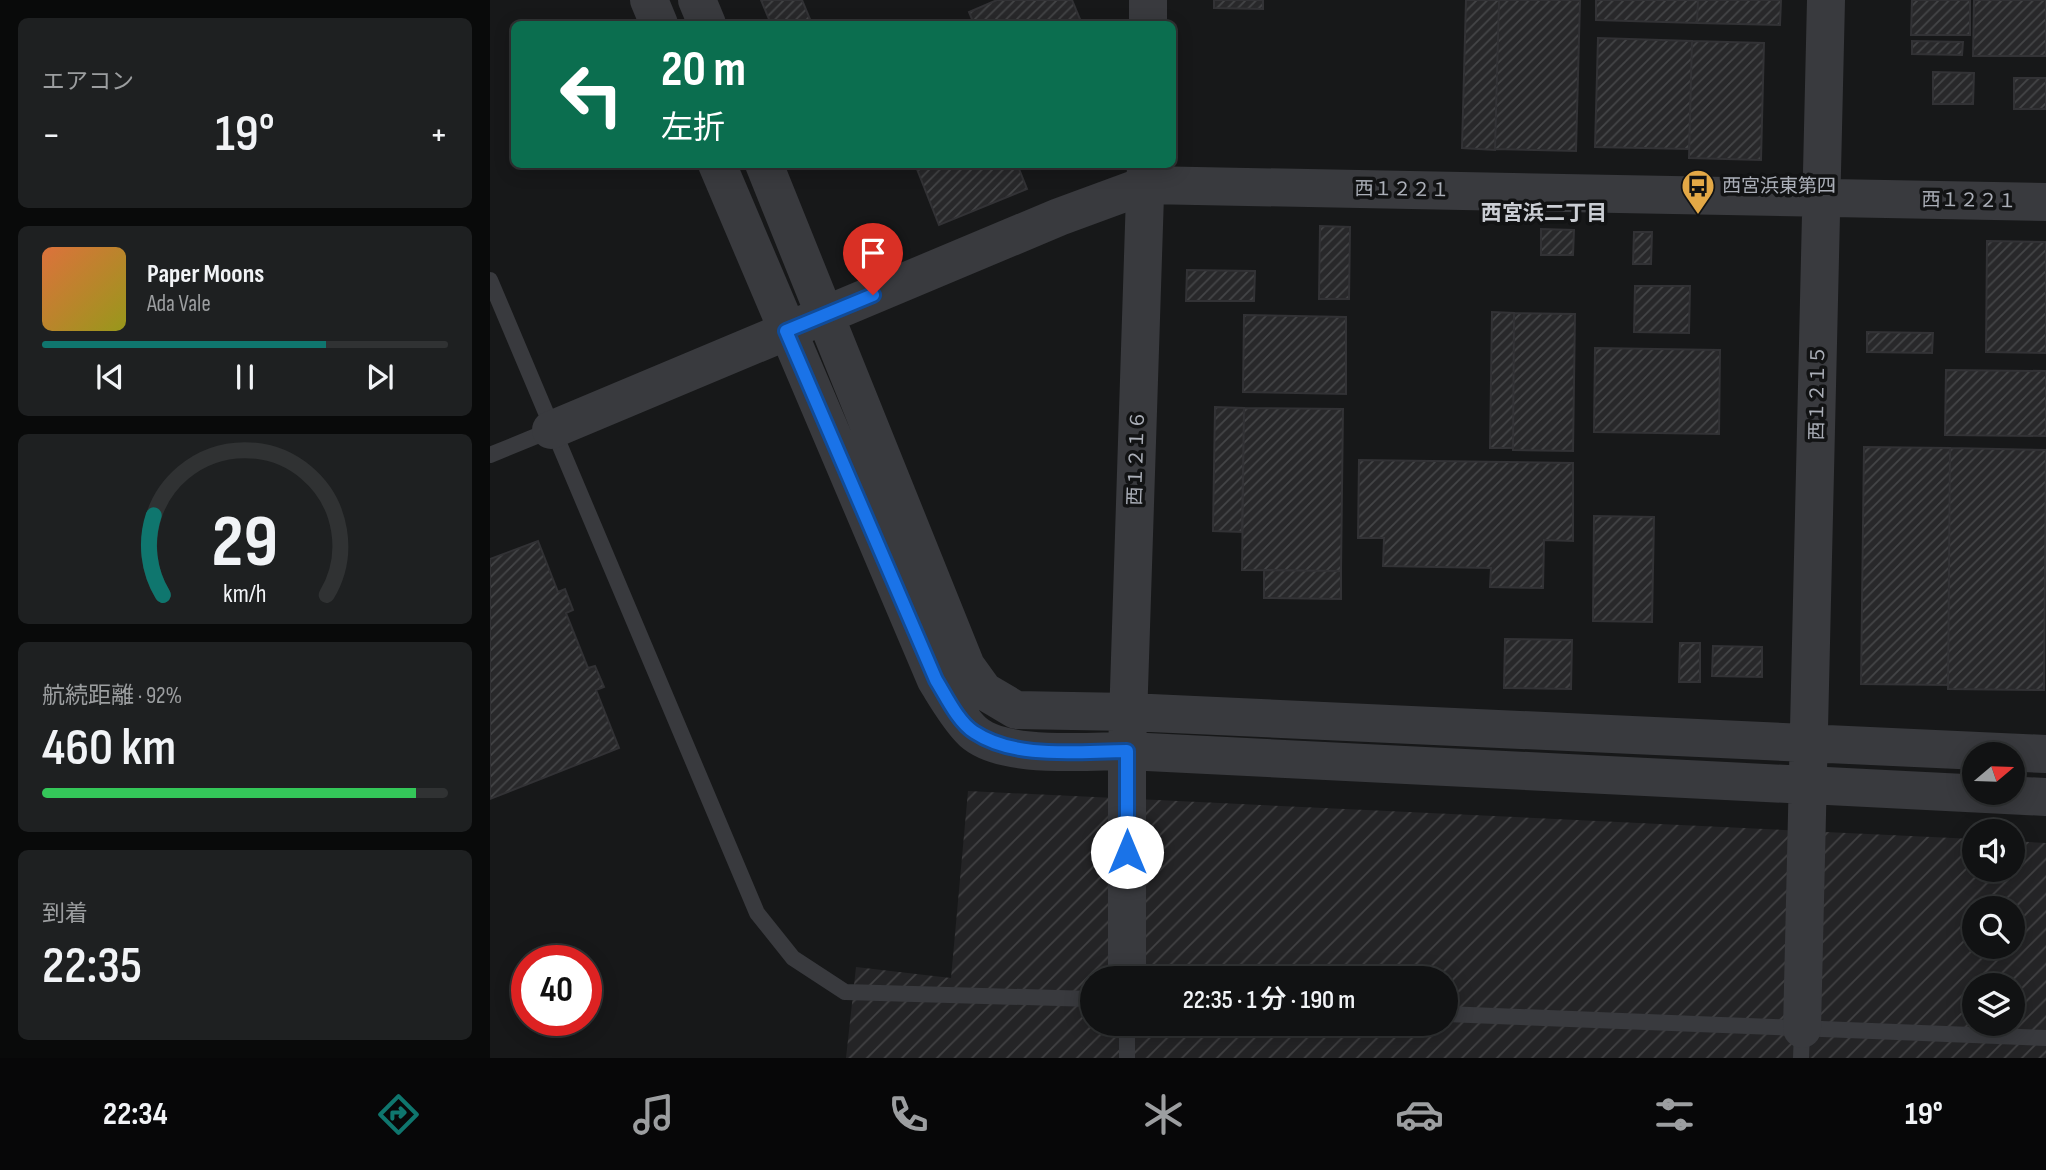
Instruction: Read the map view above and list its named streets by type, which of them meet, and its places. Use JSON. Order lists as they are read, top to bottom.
{
  "streets": {
    "street": ["西１２２１", "西１２１５", "西１２１６"]
  },
  "crossings": [
    ["西１２２１", "西１２１５"],
    ["西１２２１", "西１２１６"]
  ],
  "districts": ["西宮浜二丁目"],
  "places": {
    "bus stop": ["西宮浜東第四"]
  },
  "north": "right",
  "page": {
    "tile": [
      "エアコン",
      ["航続距離 · 92%", "460 km"],
      ["到着", "22:35"]
    ],
    "turn": ["20 m", "左折"],
    "heat": ["−", "19°", "+"],
    "song": ["Paper Moons", "Ada Vale"],
    "limit": "40",
    "trip": "22:35 · 1 分 · 190 m",
    "tabs": ["22:34", "19°"],
    "gauge": ["29", "km/h"]
  }
}
